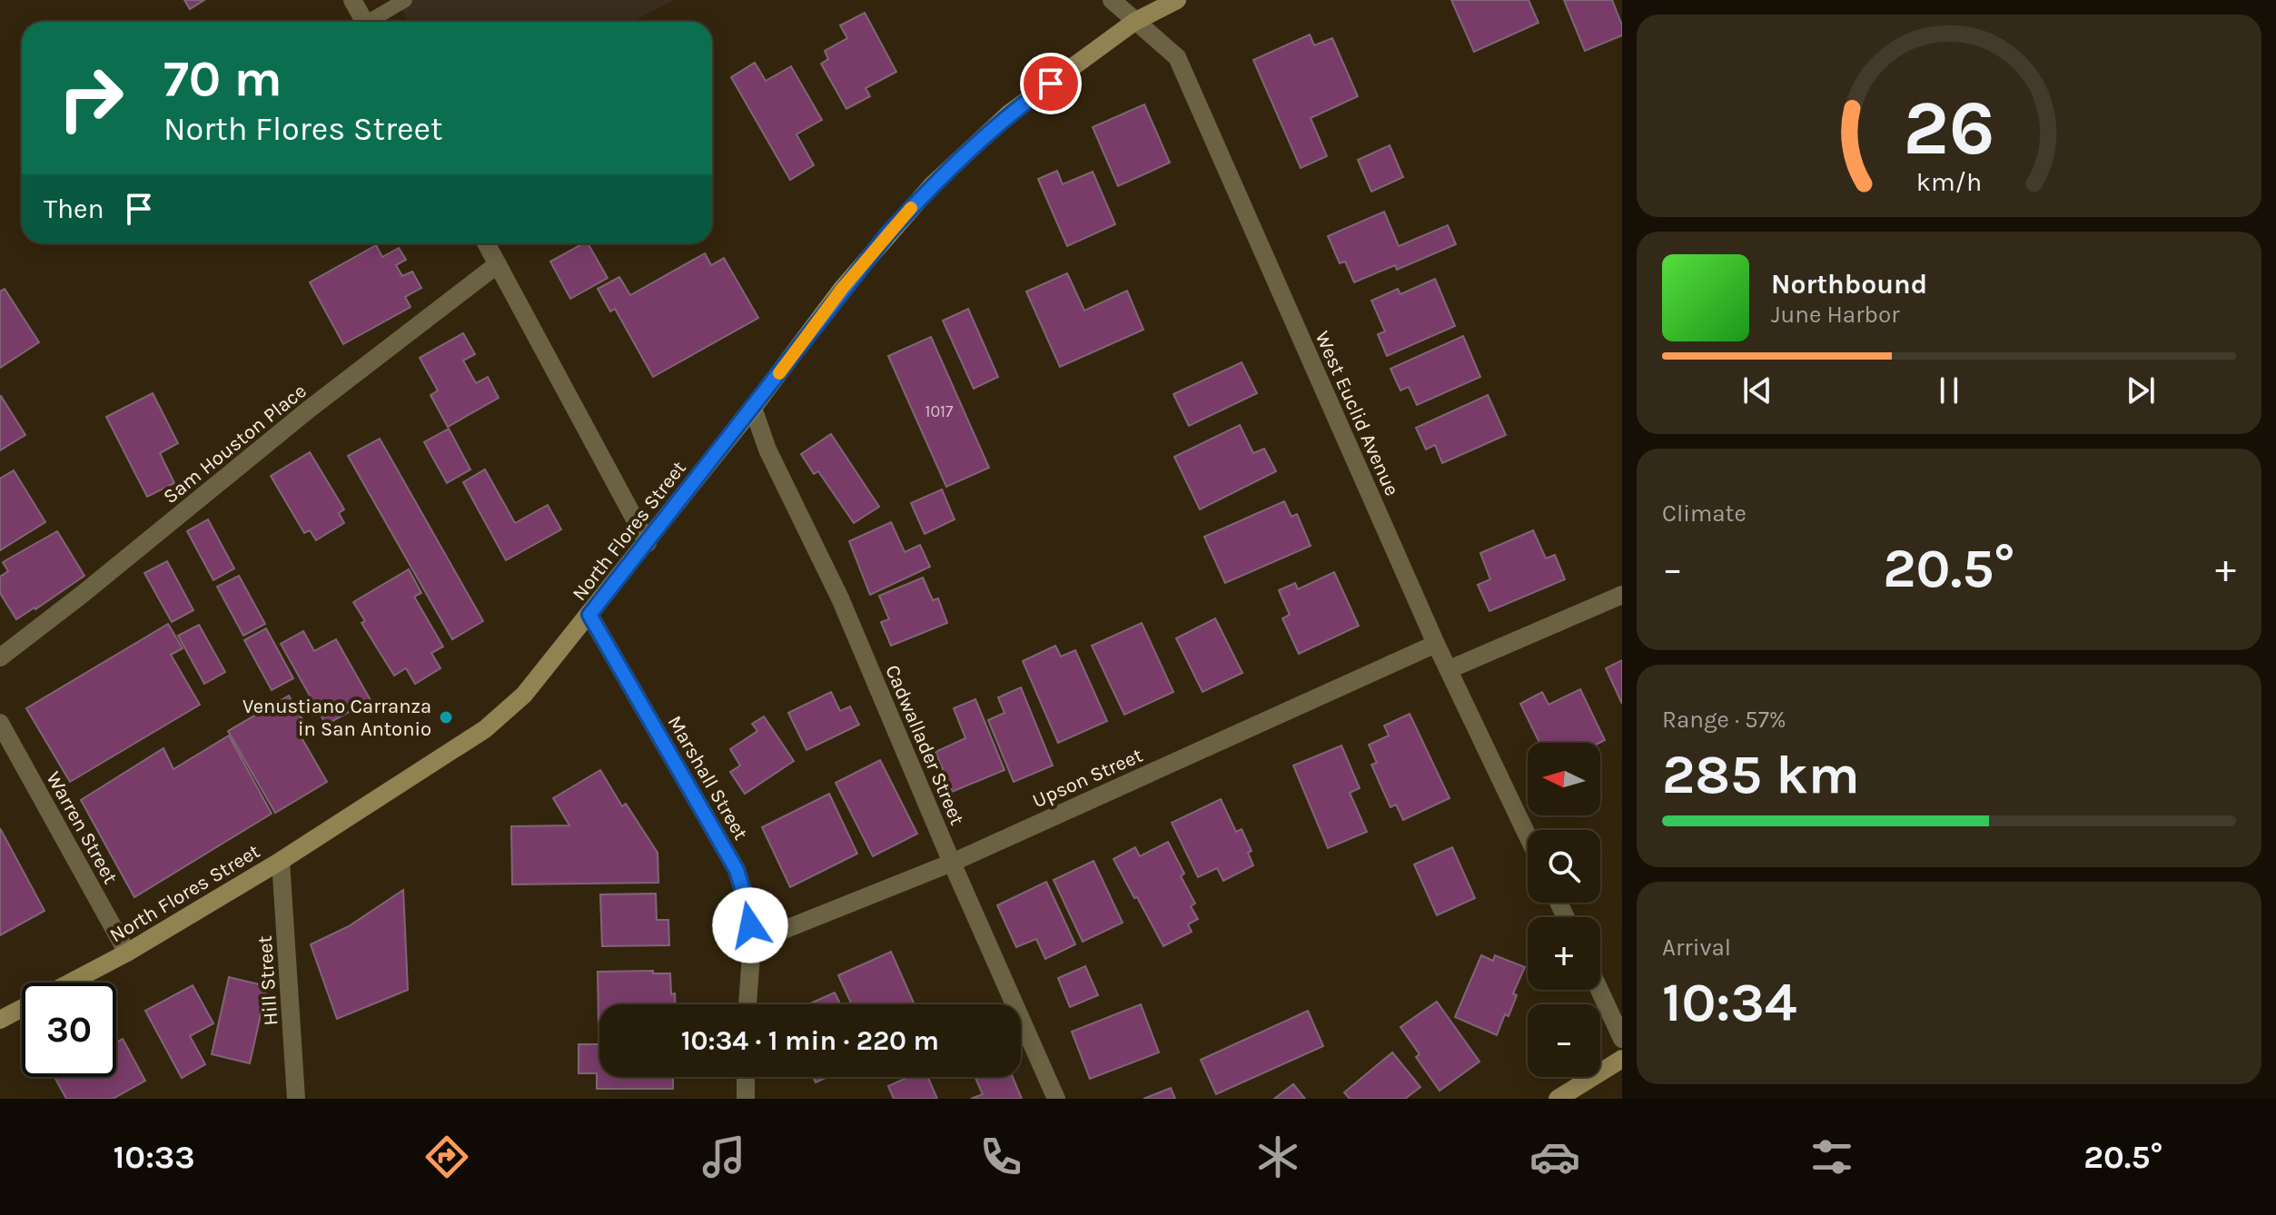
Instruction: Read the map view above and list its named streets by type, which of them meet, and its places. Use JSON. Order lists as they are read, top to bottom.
{
  "streets": {
    "main road": ["North Flores Street"],
    "street": [
      "West Euclid Avenue",
      "Sam Houston Place",
      "Cadwallader Street",
      "Marshall Street",
      "Upson Street",
      "Warren Street",
      "Hill Street"
    ]
  },
  "crossings": [
    ["West Euclid Avenue", "North Flores Street"],
    ["West Euclid Avenue", "Upson Street"],
    ["North Flores Street", "Cadwallader Street"],
    ["North Flores Street", "Marshall Street"],
    ["North Flores Street", "Warren Street"],
    ["North Flores Street", "Hill Street"],
    ["Cadwallader Street", "Upson Street"],
    ["Marshall Street", "Upson Street"]
  ],
  "places": ["Venustiano Carranza in San Antonio"],
  "house_numbers": ["1017"],
  "north": "left",
  "page": {
    "turn": ["70 m", "North Flores Street"],
    "then": "Then",
    "song": ["Northbound", "June Harbor"],
    "tile": [
      "Climate",
      ["Range · 57%", "285 km"],
      ["Arrival", "10:34"]
    ],
    "heat": ["−", "20.5°", "+"],
    "map_buttons": ["+", "−"],
    "limit": "30",
    "trip": "10:34 · 1 min · 220 m",
    "tabs": ["10:33", "20.5°"],
    "gauge": ["26", "km/h"]
  }
}
